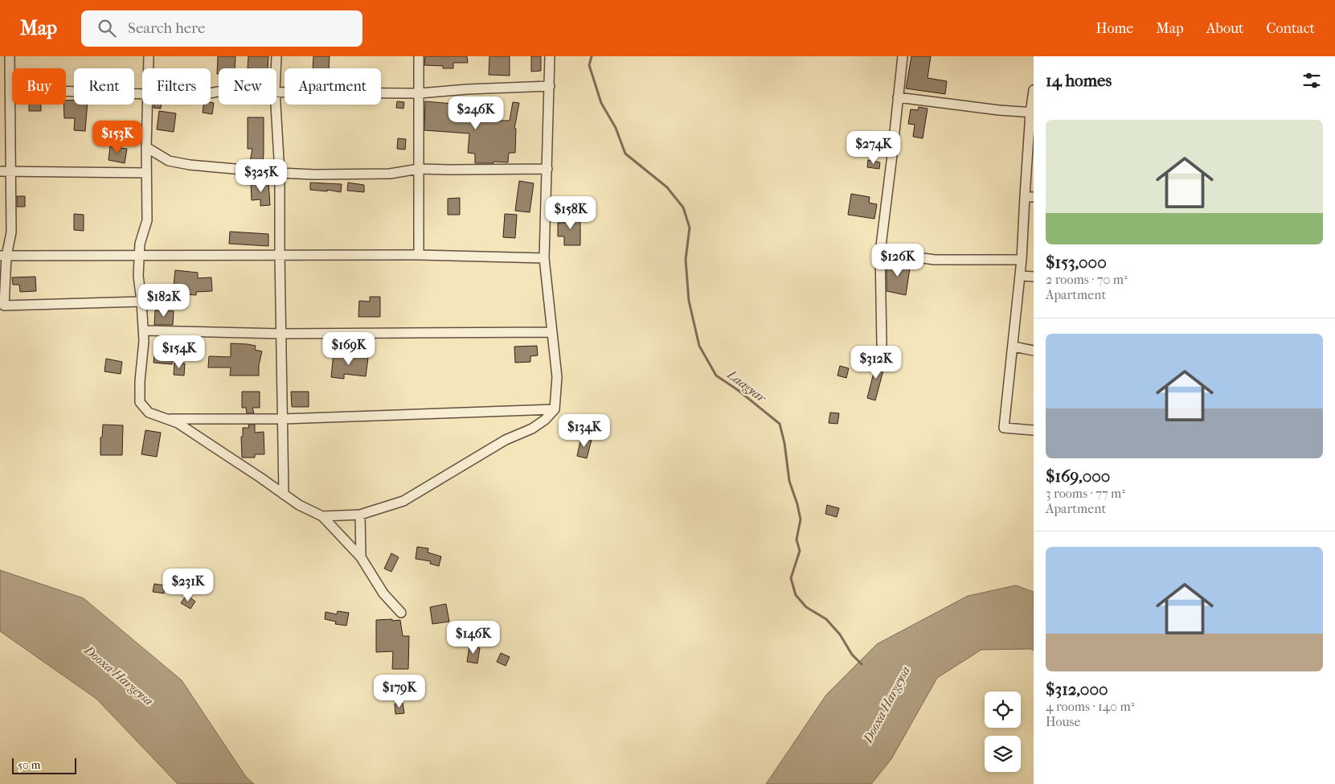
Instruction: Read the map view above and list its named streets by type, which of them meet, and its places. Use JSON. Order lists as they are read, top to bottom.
{
  "water": ["Laagyar", "Dooxa Hargeysa"],
  "scale_bar": "50 m",
  "page": {
    "header": "Map",
    "search": "Search here",
    "nav": [
      "Home",
      "Map",
      "About",
      "Contact"
    ],
    "heading": "14 homes",
    "chip": [
      "Buy",
      "Rent",
      "Filters",
      "New",
      "Apartment"
    ],
    "price": [
      "$246K",
      "$153K",
      "$274K",
      "$325K",
      "$158K",
      "$126K",
      "$182K",
      "$169K",
      "$154K",
      "$312K",
      "$134K",
      "$231K",
      "$146K",
      "$179K"
    ],
    "list": [
      {
        "name": "$153,000",
        "note": "2 rooms · 70 m² · Apartment"
      },
      {
        "name": "$169,000",
        "note": "3 rooms · 77 m² · Apartment"
      },
      {
        "name": "$312,000",
        "note": "4 rooms · 140 m² · House"
      }
    ],
    "scale": "50 m"
  }
}
